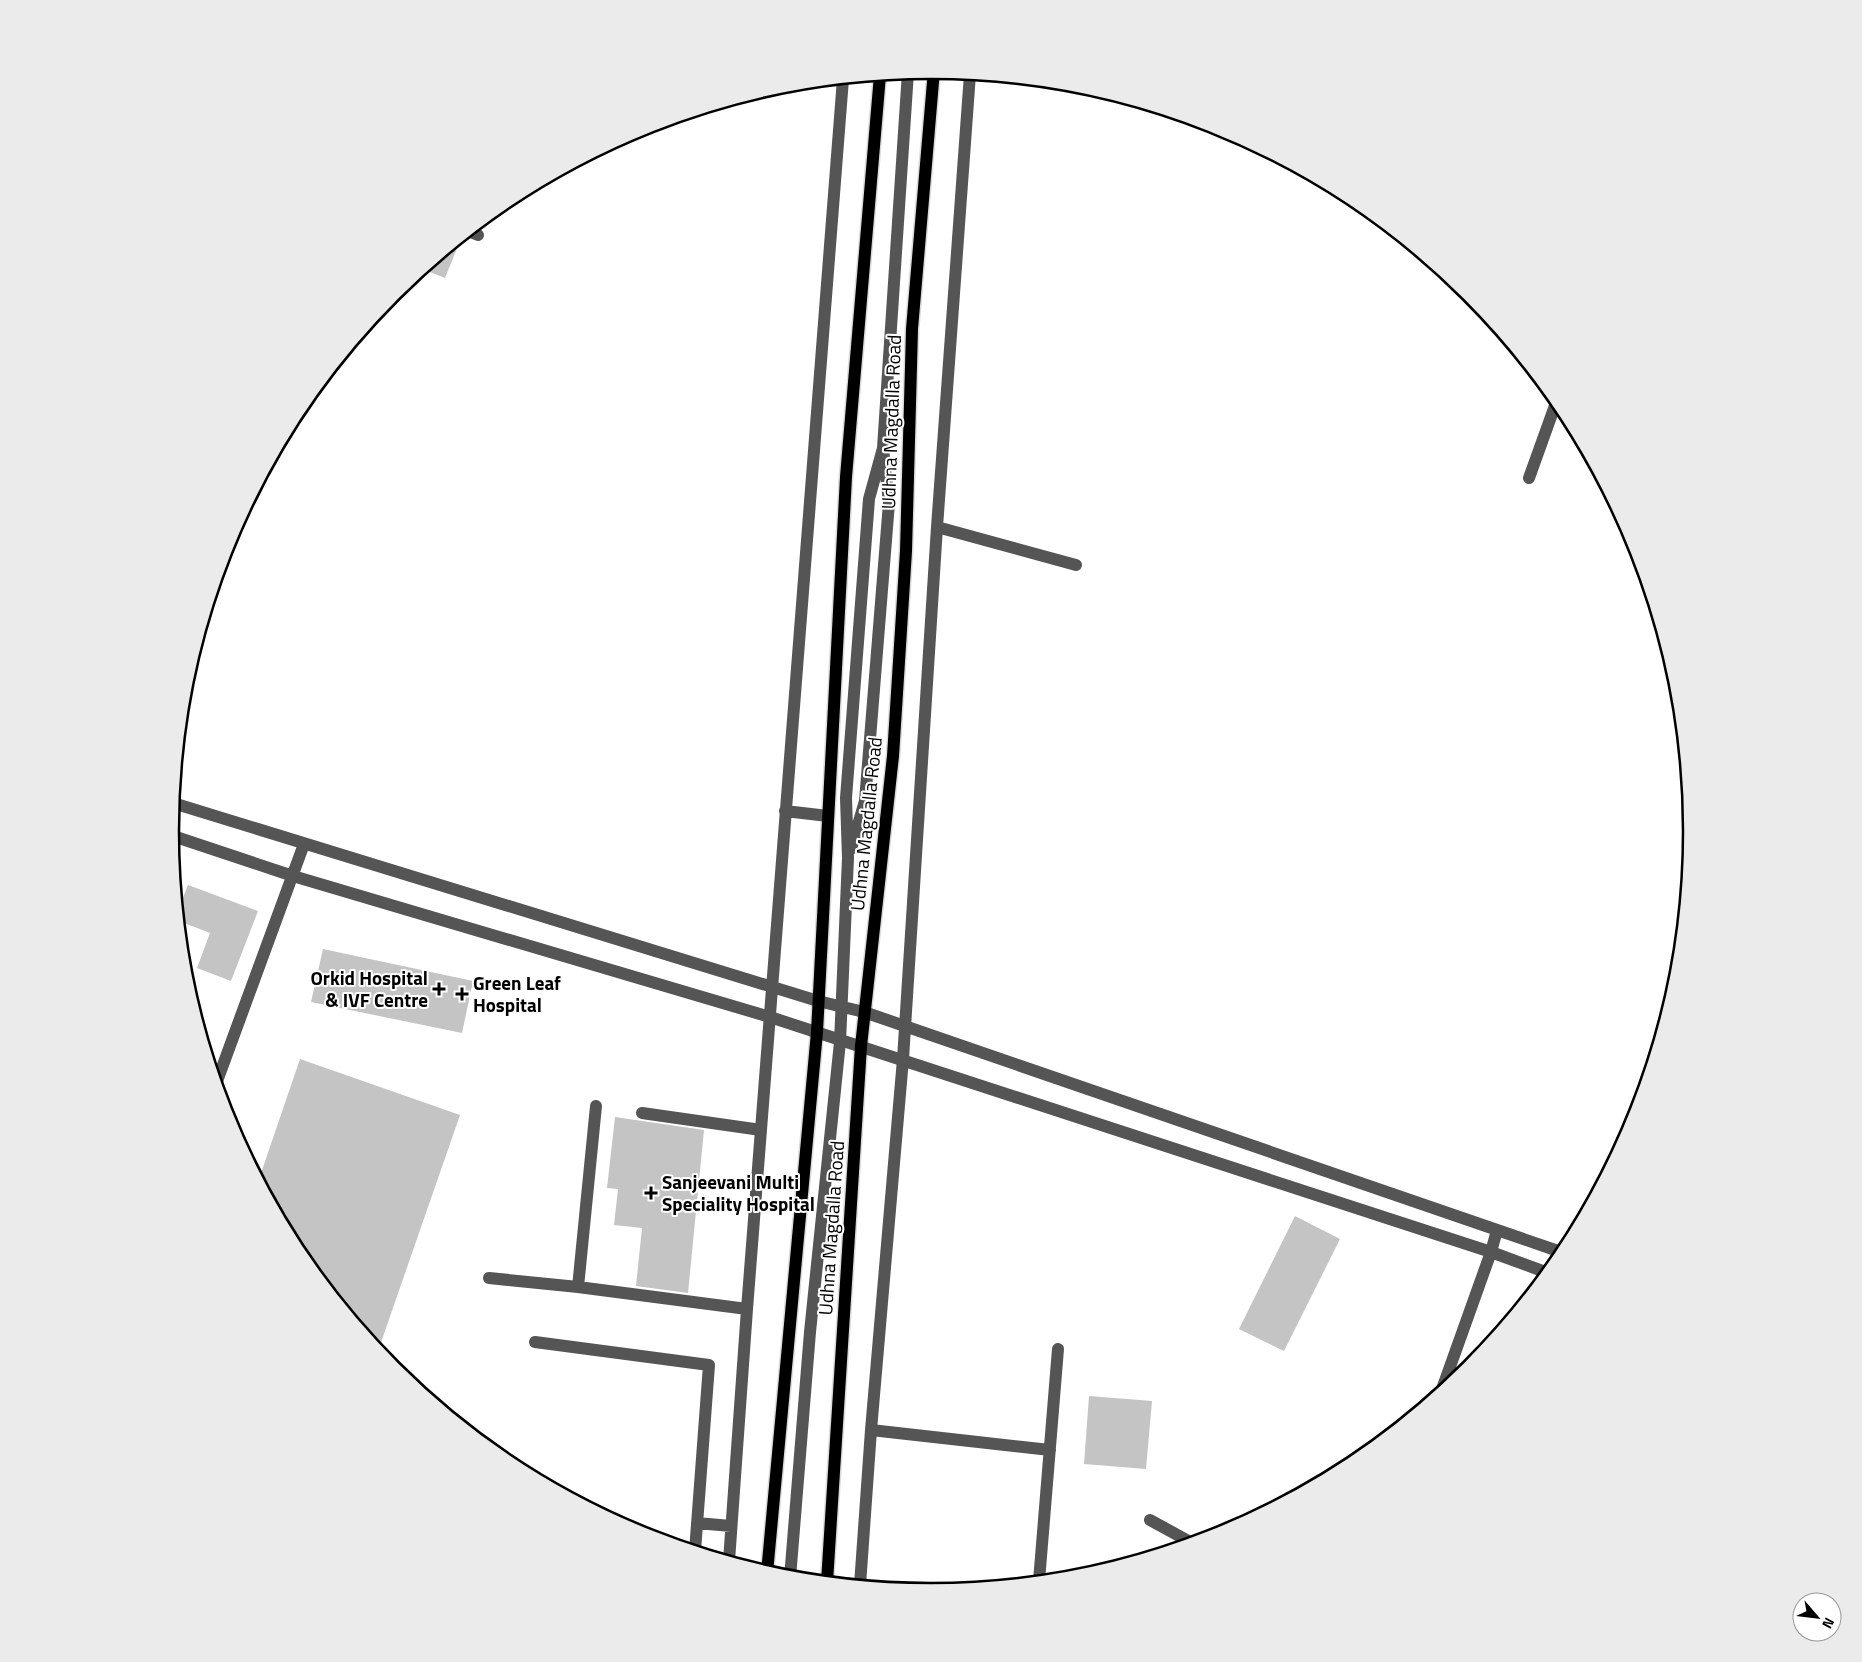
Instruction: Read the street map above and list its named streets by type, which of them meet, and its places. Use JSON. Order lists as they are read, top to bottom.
{
  "streets": {
    "main road": ["Udhna Magdalla Road"]
  },
  "places": {
    "health": ["Orkid Hospital & IVF Centre", "Green Leaf Hospital", "Sanjeevani Multi Speciality Hospital"]
  },
  "north": "bottom right"
}
